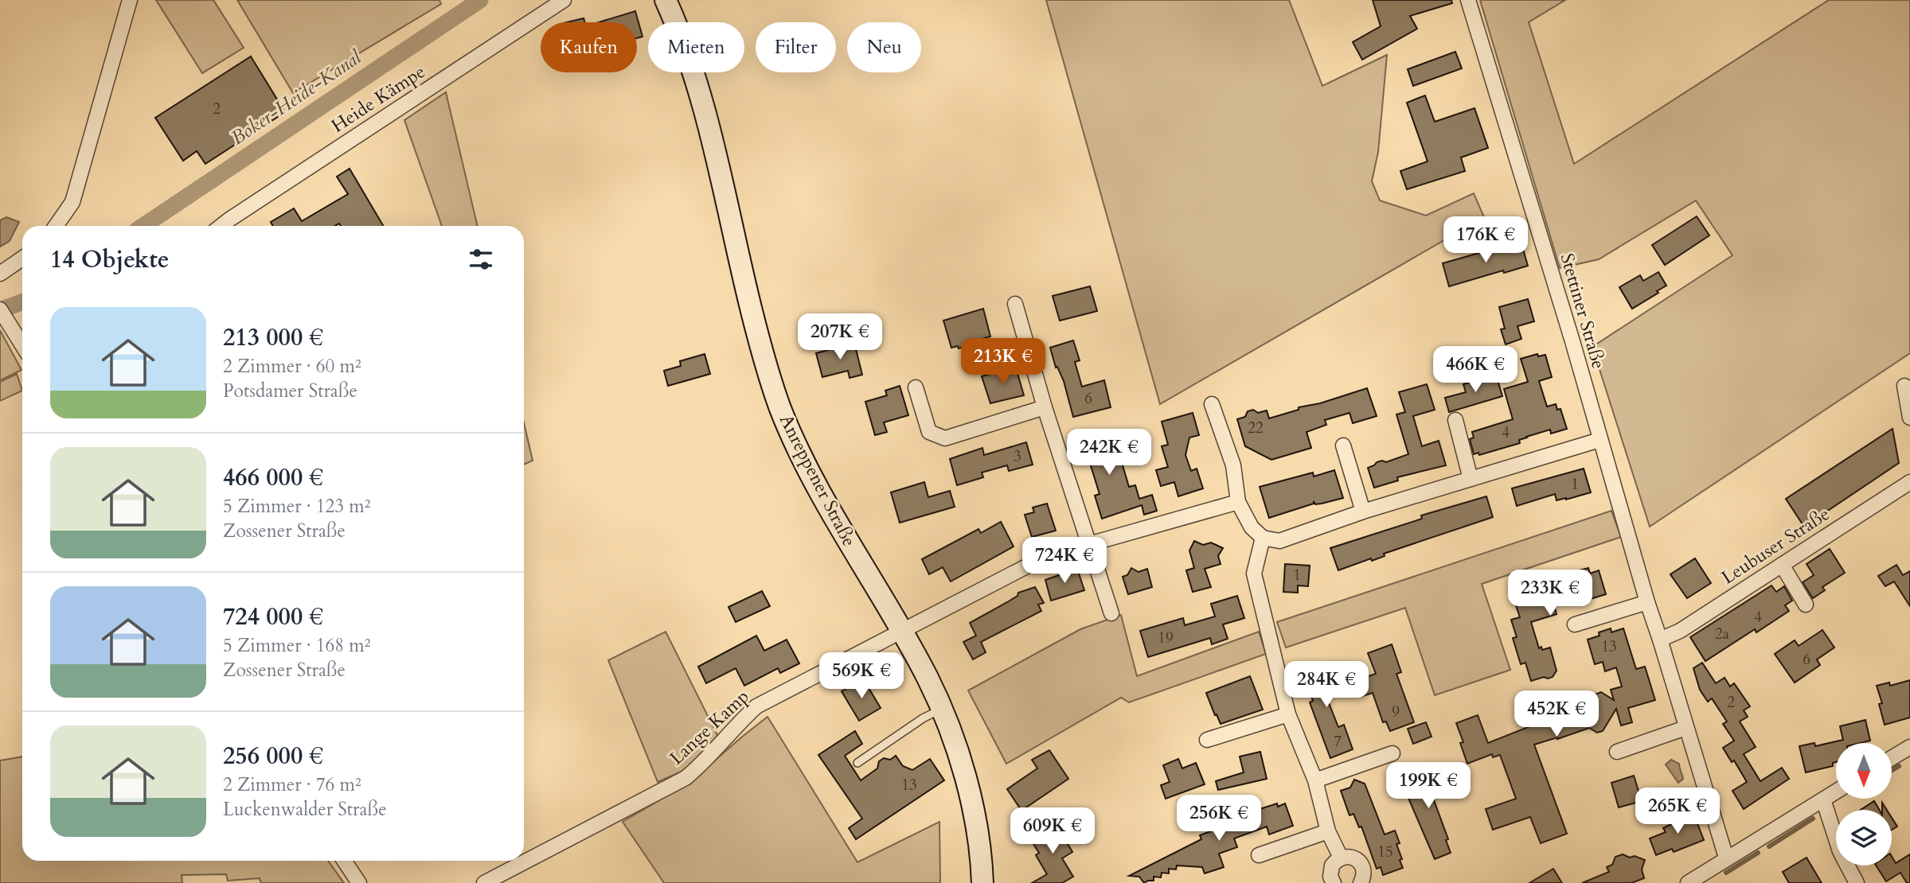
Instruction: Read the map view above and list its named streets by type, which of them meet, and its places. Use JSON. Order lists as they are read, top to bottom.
{
  "streets": {
    "street": [
      "Heide Kämpe",
      "Stettiner Straße",
      "Anreppener Straße",
      "Leubuser Straße",
      "Lange Kamp"
    ]
  },
  "crossings": [
    ["Stettiner Straße", "Leubuser Straße"],
    ["Anreppener Straße", "Lange Kamp"]
  ],
  "water": ["Boker-Heide-Kanal"],
  "house_numbers": [
    "2",
    "6",
    "22",
    "4",
    "3",
    "1",
    "1",
    "4",
    "2a",
    "19",
    "13",
    "6",
    "2",
    "9",
    "7",
    "13",
    "15"
  ],
  "north": "bottom",
  "page": {
    "chip": [
      "Kaufen",
      "Mieten",
      "Filter",
      "Neu"
    ],
    "price": [
      "176K €",
      "207K €",
      "213K €",
      "466K €",
      "242K €",
      "724K €",
      "233K €",
      "569K €",
      "284K €",
      "452K €",
      "199K €",
      "265K €",
      "256K €",
      "609K €"
    ],
    "heading": "14 Objekte",
    "list": [
      {
        "name": "213 000 €",
        "note": "2 Zimmer · 60 m² · Potsdamer Straße"
      },
      {
        "name": "466 000 €",
        "note": "5 Zimmer · 123 m² · Zossener Straße"
      },
      {
        "name": "724 000 €",
        "note": "5 Zimmer · 168 m² · Zossener Straße"
      },
      {
        "name": "256 000 €",
        "note": "2 Zimmer · 76 m² · Luckenwalder Straße"
      }
    ]
  }
}
